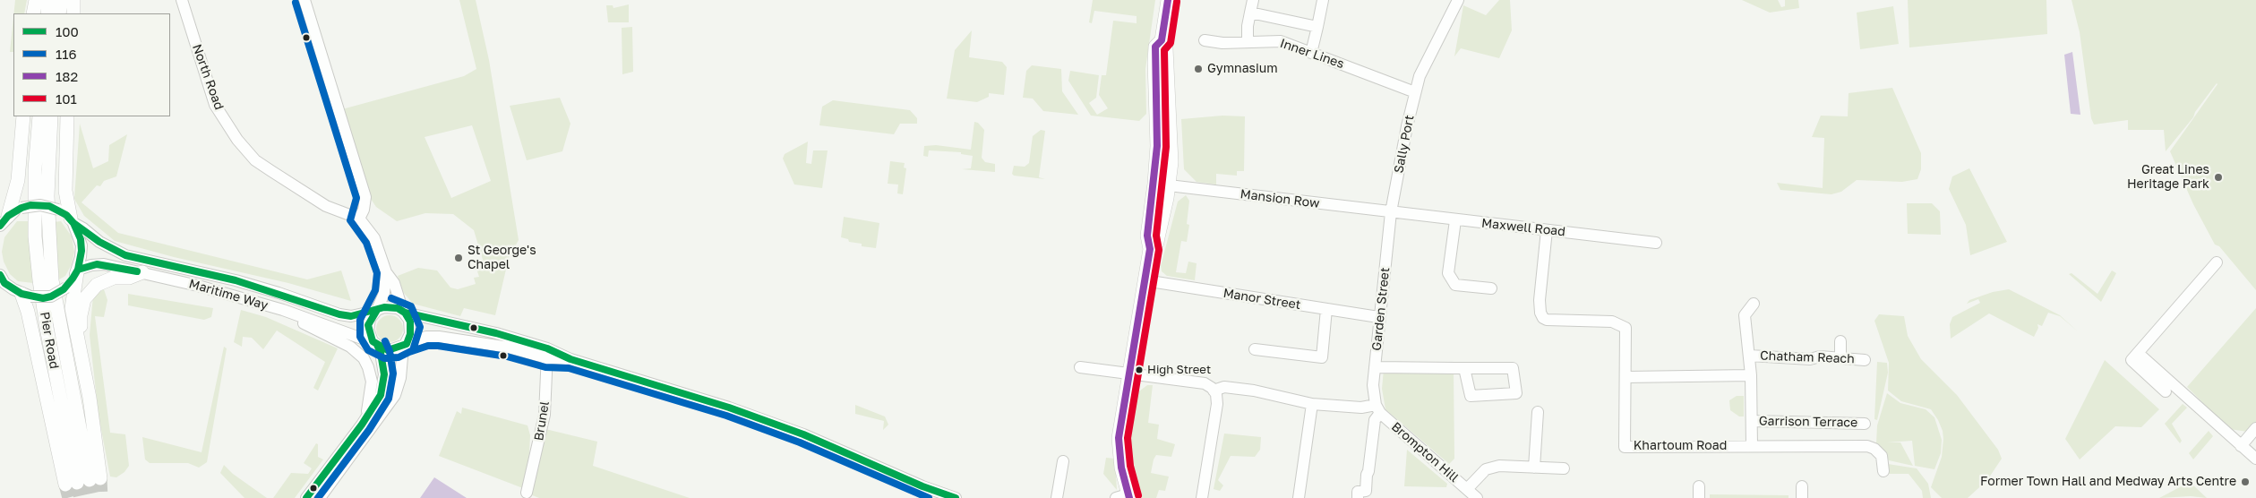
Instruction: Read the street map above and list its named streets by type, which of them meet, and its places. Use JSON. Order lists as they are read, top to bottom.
{
  "streets": {
    "main road": ["Pier Road"],
    "street": [
      "Inner Lines",
      "North Road",
      "Sally Port",
      "Mansion Row",
      "Maxwell Road",
      "Maritime Way",
      "Manor Street",
      "Garden Street",
      "Chatham Reach",
      "Brunel",
      "Garrison Terrace",
      "Khartoum Road",
      "Brompton Hill"
    ]
  },
  "crossings": [
    ["Inner Lines", "Sally Port"],
    ["Sally Port", "Mansion Row"],
    ["Sally Port", "Maxwell Road"],
    ["Sally Port", "Garden Street"],
    ["Mansion Row", "Maxwell Road"],
    ["Mansion Row", "Garden Street"],
    ["Maxwell Road", "Garden Street"],
    ["Maxwell Road", "Khartoum Road"],
    ["Manor Street", "Garden Street"],
    ["Garden Street", "Brompton Hill"]
  ],
  "places": [
    "Gymnasium",
    "Great Lines Heritage Park",
    "St George's Chapel",
    "High Street",
    "Former Town Hall and Medway Arts Centre"
  ],
  "lines": [
    "transit line 182",
    "transit line 101",
    "transit line 116",
    "transit line 100"
  ],
  "legend": [
    "100",
    "116",
    "182",
    "101"
  ]
}
